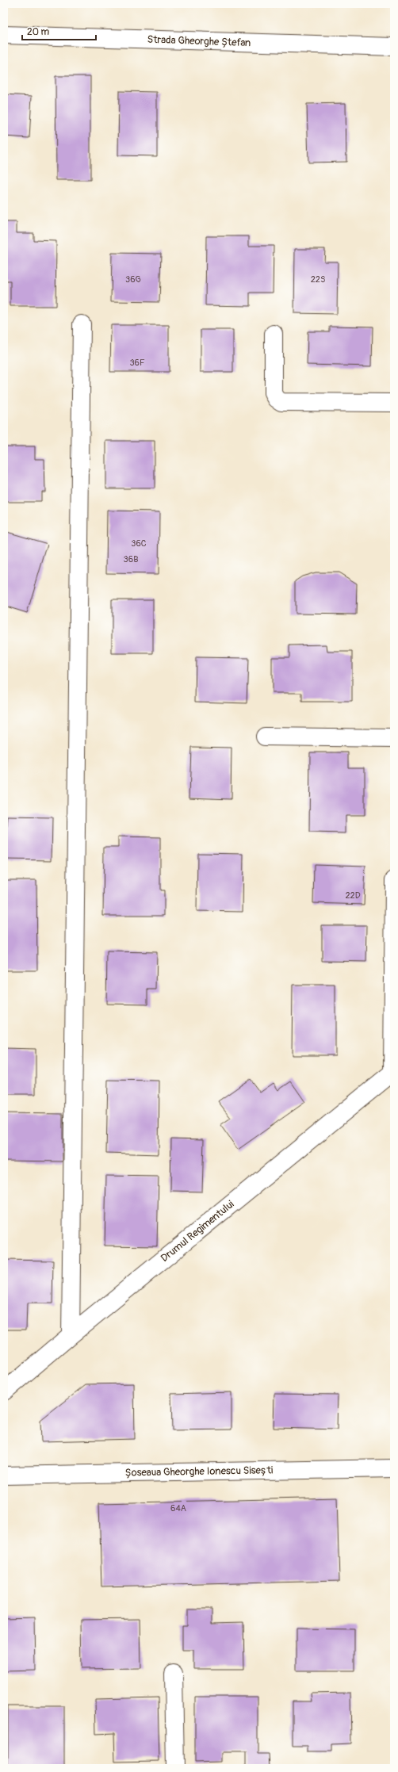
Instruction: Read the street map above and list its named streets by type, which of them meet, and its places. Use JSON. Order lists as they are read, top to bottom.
{
  "streets": {
    "street": ["Strada Gheorghe Ștefan", "Drumul Regimentului", "Șoseaua Gheorghe Ionescu Sisești"]
  },
  "house_numbers": [
    "36G",
    "22S",
    "36F",
    "36C",
    "36B",
    "22D",
    "64A"
  ],
  "scale_bar": "20 m"
}
